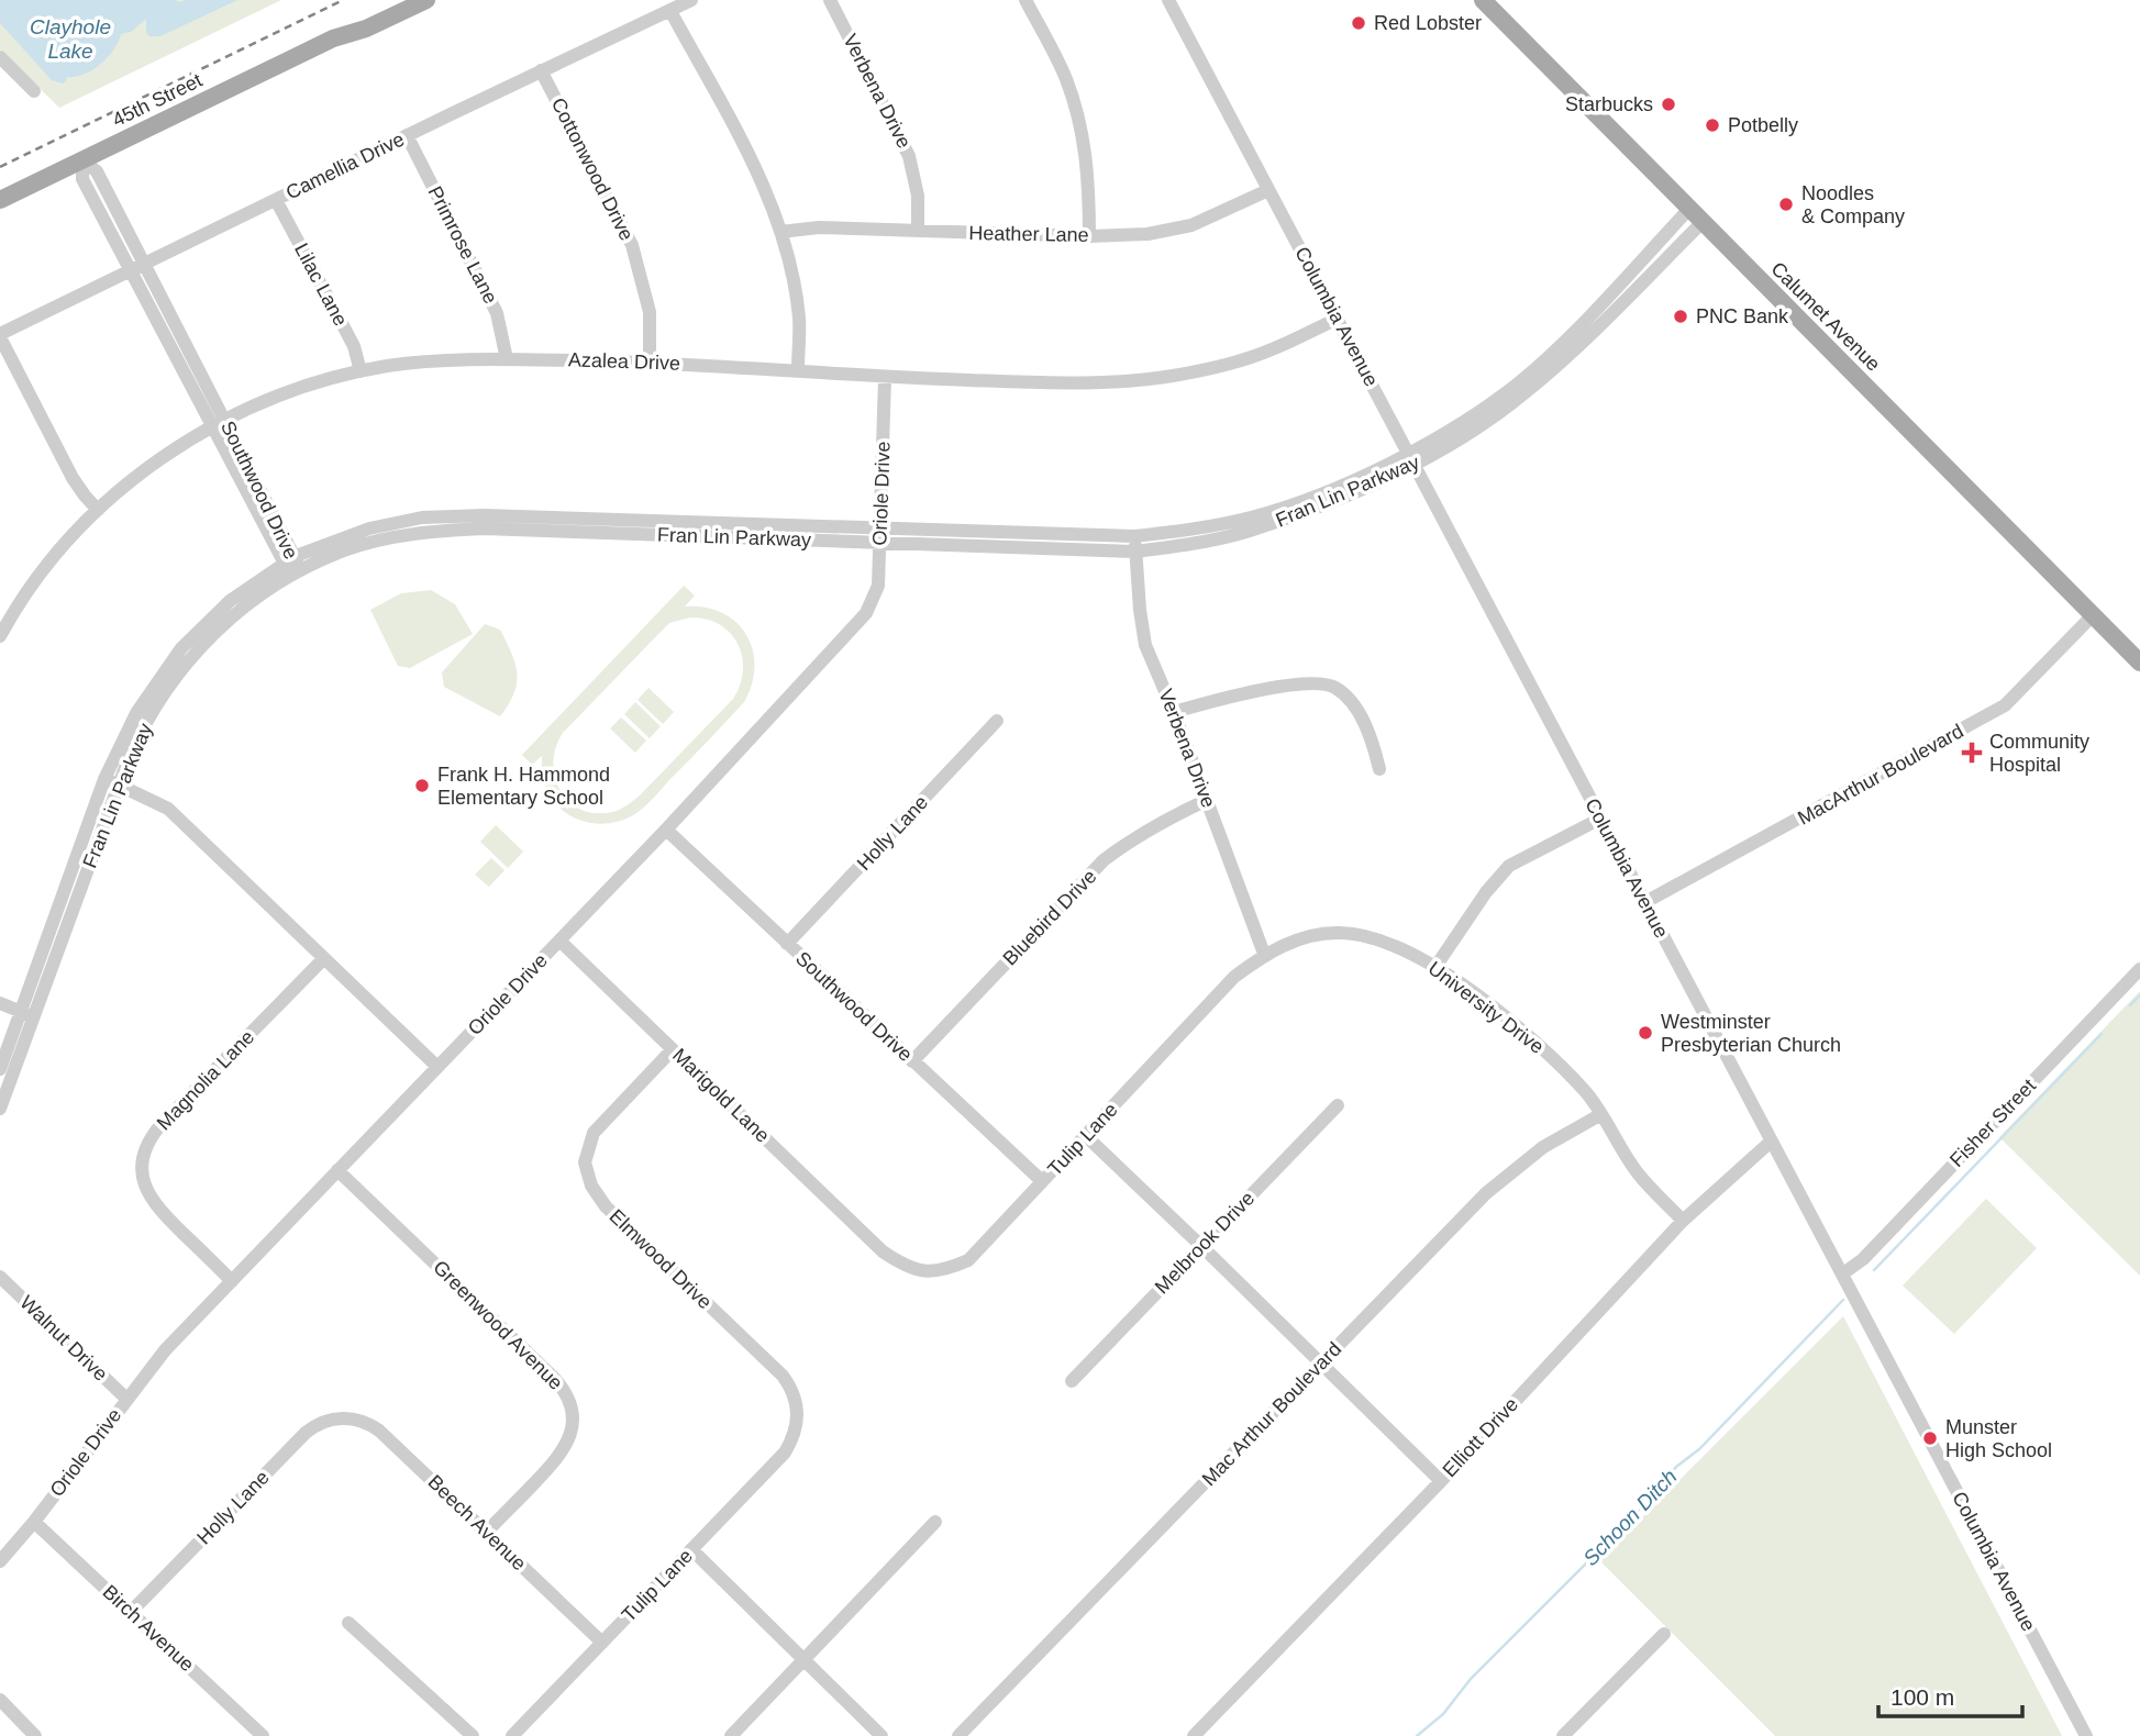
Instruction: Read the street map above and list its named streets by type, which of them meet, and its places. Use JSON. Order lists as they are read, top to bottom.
{
  "streets": {
    "main road": ["45th Street", "Calumet Avenue"],
    "street": [
      "Verbena Drive",
      "Camellia Drive",
      "Cottonwood Drive",
      "Heather Lane",
      "Primrose Lane",
      "Lilac Lane",
      "Columbia Avenue",
      "Azalea Drive",
      "Southwood Drive",
      "Fran Lin Parkway",
      "Oriole Drive",
      "MacArthur Boulevard",
      "Holly Lane",
      "Bluebird Drive",
      "University Drive",
      "Magnolia Lane",
      "Marigold Lane",
      "Fisher Street",
      "Tulip Lane",
      "Melbrook Drive",
      "Elmwood Drive",
      "Greenwood Avenue",
      "Walnut Drive",
      "Mac Arthur Boulevard",
      "Elliott Drive",
      "Beech Avenue",
      "Birch Avenue"
    ]
  },
  "crossings": [
    ["Verbena Drive", "Heather Lane"],
    ["Verbena Drive", "Fran Lin Parkway"],
    ["Verbena Drive", "Bluebird Drive"],
    ["Verbena Drive", "University Drive"],
    ["Verbena Drive", "Tulip Lane"],
    ["45th Street", "Southwood Drive"],
    ["Camellia Drive", "Cottonwood Drive"],
    ["Camellia Drive", "Primrose Lane"],
    ["Camellia Drive", "Lilac Lane"],
    ["Camellia Drive", "Southwood Drive"],
    ["Cottonwood Drive", "Azalea Drive"],
    ["Heather Lane", "Columbia Avenue"],
    ["Primrose Lane", "Azalea Drive"],
    ["Lilac Lane", "Azalea Drive"],
    ["Columbia Avenue", "Azalea Drive"],
    ["Columbia Avenue", "Fran Lin Parkway"],
    ["Columbia Avenue", "MacArthur Boulevard"],
    ["Columbia Avenue", "Fisher Street"],
    ["Columbia Avenue", "Elliott Drive"],
    ["Calumet Avenue", "Fran Lin Parkway"],
    ["Calumet Avenue", "MacArthur Boulevard"],
    ["Azalea Drive", "Southwood Drive"],
    ["Azalea Drive", "Oriole Drive"],
    ["Southwood Drive", "Fran Lin Parkway"],
    ["Southwood Drive", "Oriole Drive"],
    ["Southwood Drive", "Holly Lane"],
    ["Southwood Drive", "Bluebird Drive"],
    ["Southwood Drive", "Tulip Lane"],
    ["Fran Lin Parkway", "Oriole Drive"],
    ["Oriole Drive", "Magnolia Lane"],
    ["Oriole Drive", "Marigold Lane"],
    ["Oriole Drive", "Greenwood Avenue"],
    ["Oriole Drive", "Walnut Drive"],
    ["Oriole Drive", "Birch Avenue"],
    ["Holly Lane", "Beech Avenue"],
    ["Holly Lane", "Birch Avenue"],
    ["University Drive", "Tulip Lane"],
    ["University Drive", "Mac Arthur Boulevard"],
    ["University Drive", "Elliott Drive"],
    ["Marigold Lane", "Tulip Lane"],
    ["Marigold Lane", "Elmwood Drive"],
    ["Tulip Lane", "Elmwood Drive"],
    ["Tulip Lane", "Beech Avenue"],
    ["Greenwood Avenue", "Beech Avenue"]
  ],
  "water": ["Clayhole Lake", "Schoon Ditch"],
  "places": {
    "other": [
      "Red Lobster",
      "Starbucks",
      "Potbelly",
      "Noodles & Company",
      "PNC Bank",
      "Frank H. Hammond Elementary School",
      "Westminster Presbyterian Church",
      "Munster High School"
    ],
    "health": ["Community Hospital"]
  },
  "scale_bar": "100 m"
}
